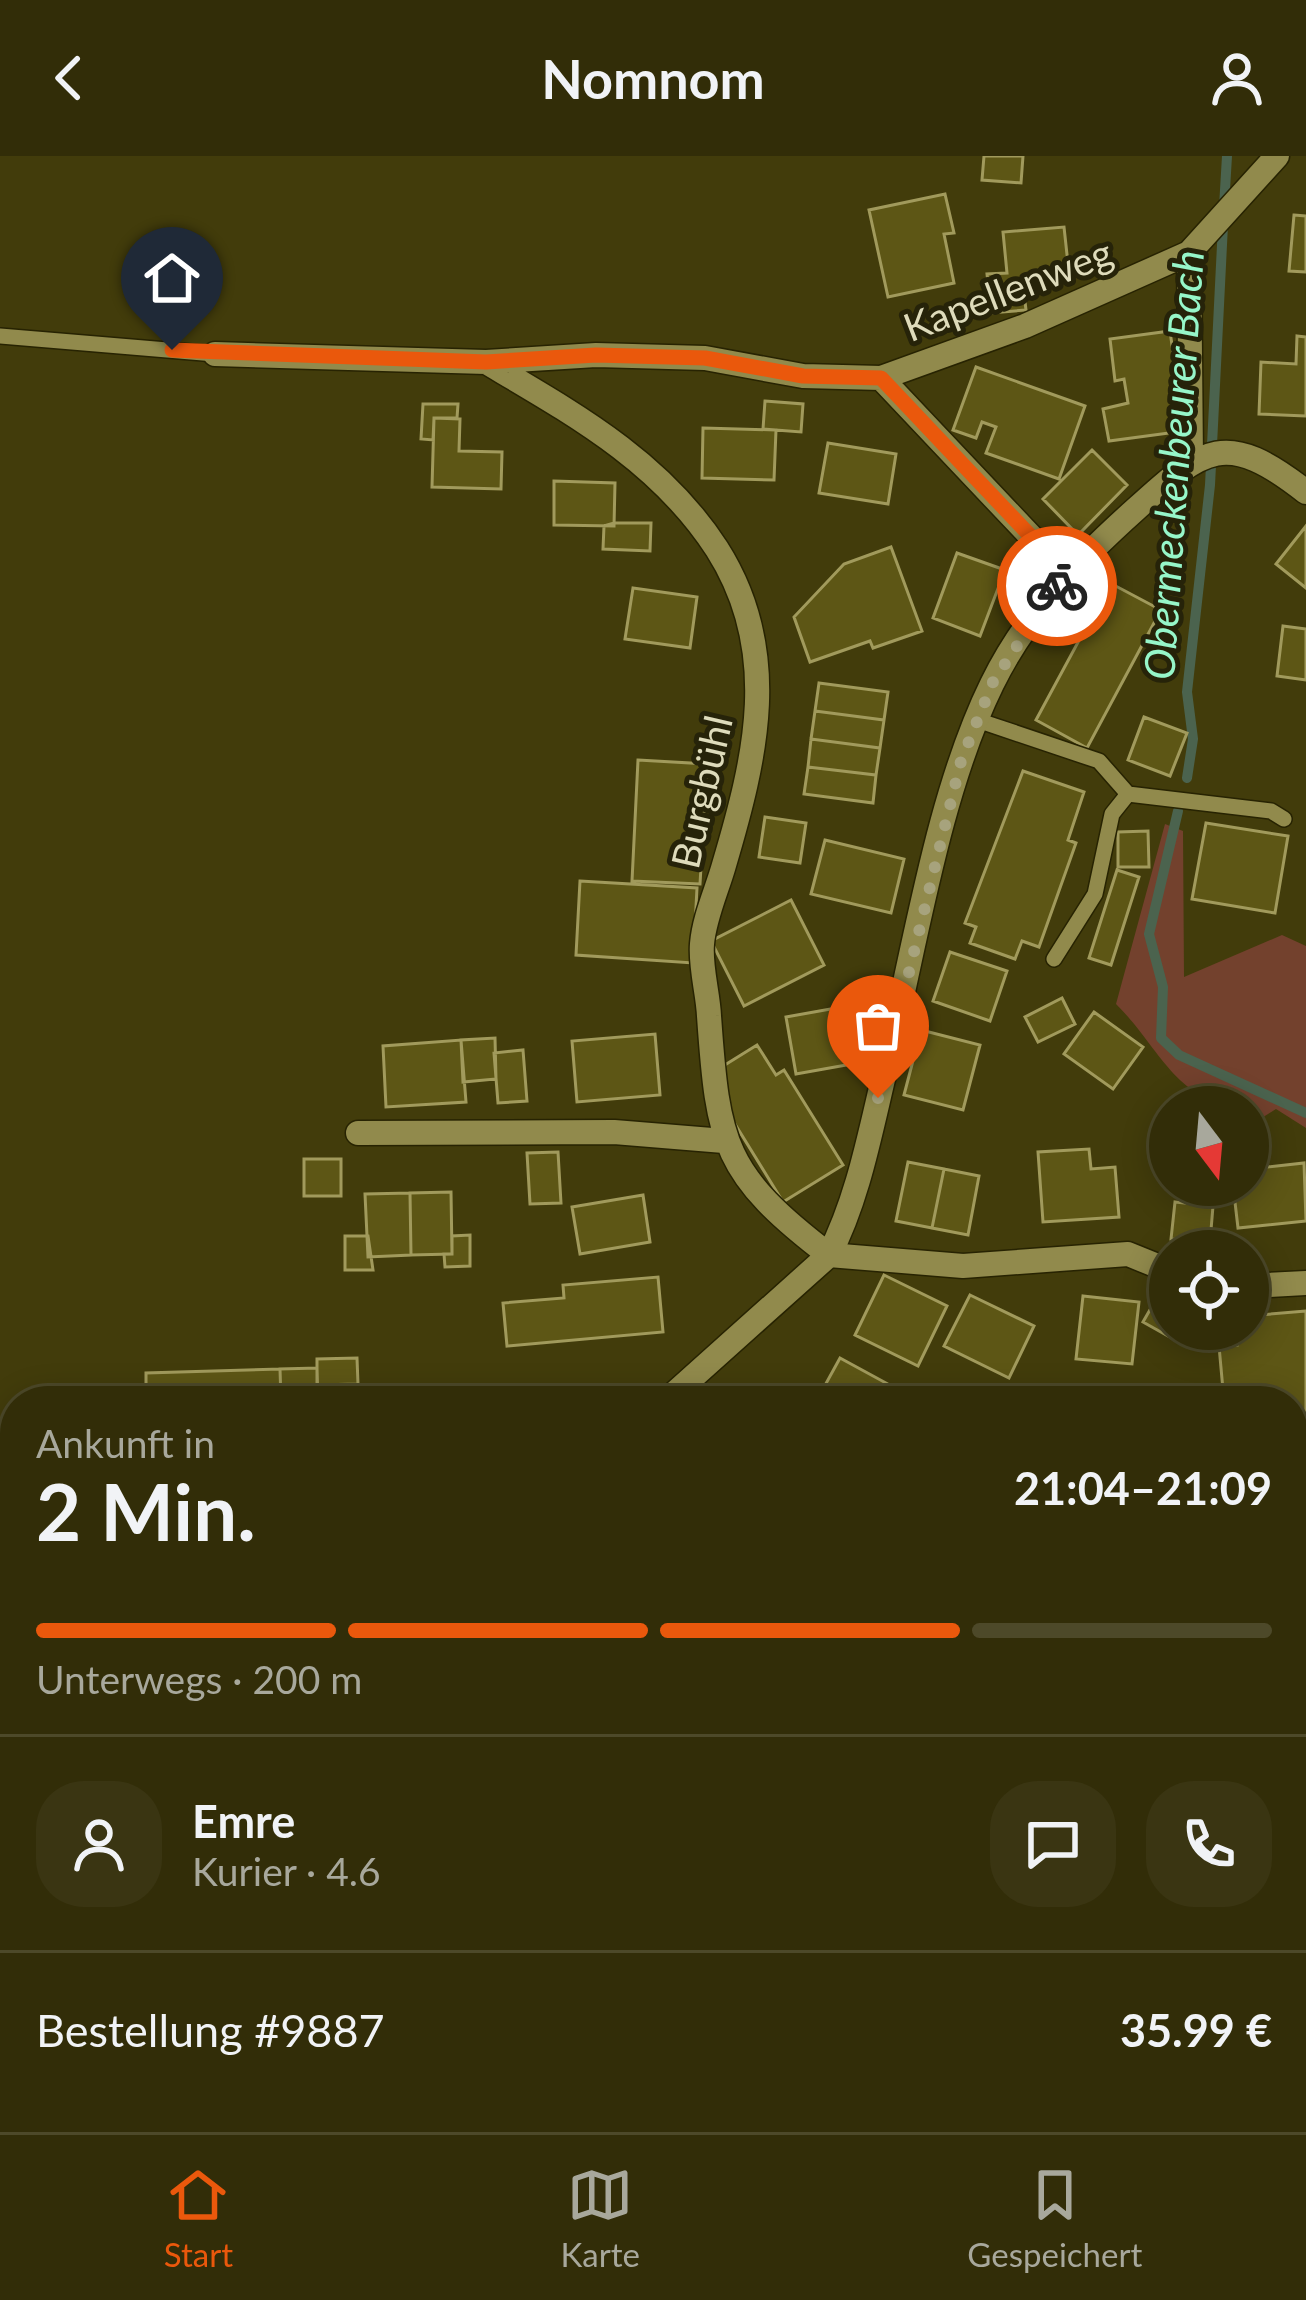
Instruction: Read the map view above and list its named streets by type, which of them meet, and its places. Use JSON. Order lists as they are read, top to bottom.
{
  "streets": {
    "street": ["Kapellenweg", "Burgbühl"]
  },
  "crossings": [
    ["Kapellenweg", "Burgbühl"]
  ],
  "water": ["Obermeckenbeurer Bach"],
  "north": "bottom",
  "page": {
    "header": "Nomnom",
    "heading": ["2 Min.", "Ankunft in", "21:04–21:09"],
    "panel": [
      "Emre",
      "Kurier · 4.6",
      "Bestellung #9887",
      "35.99 €"
    ],
    "bar": "Unterwegs · 200 m",
    "tabs": ["Start", "Karte", "Gespeichert"]
  }
}
